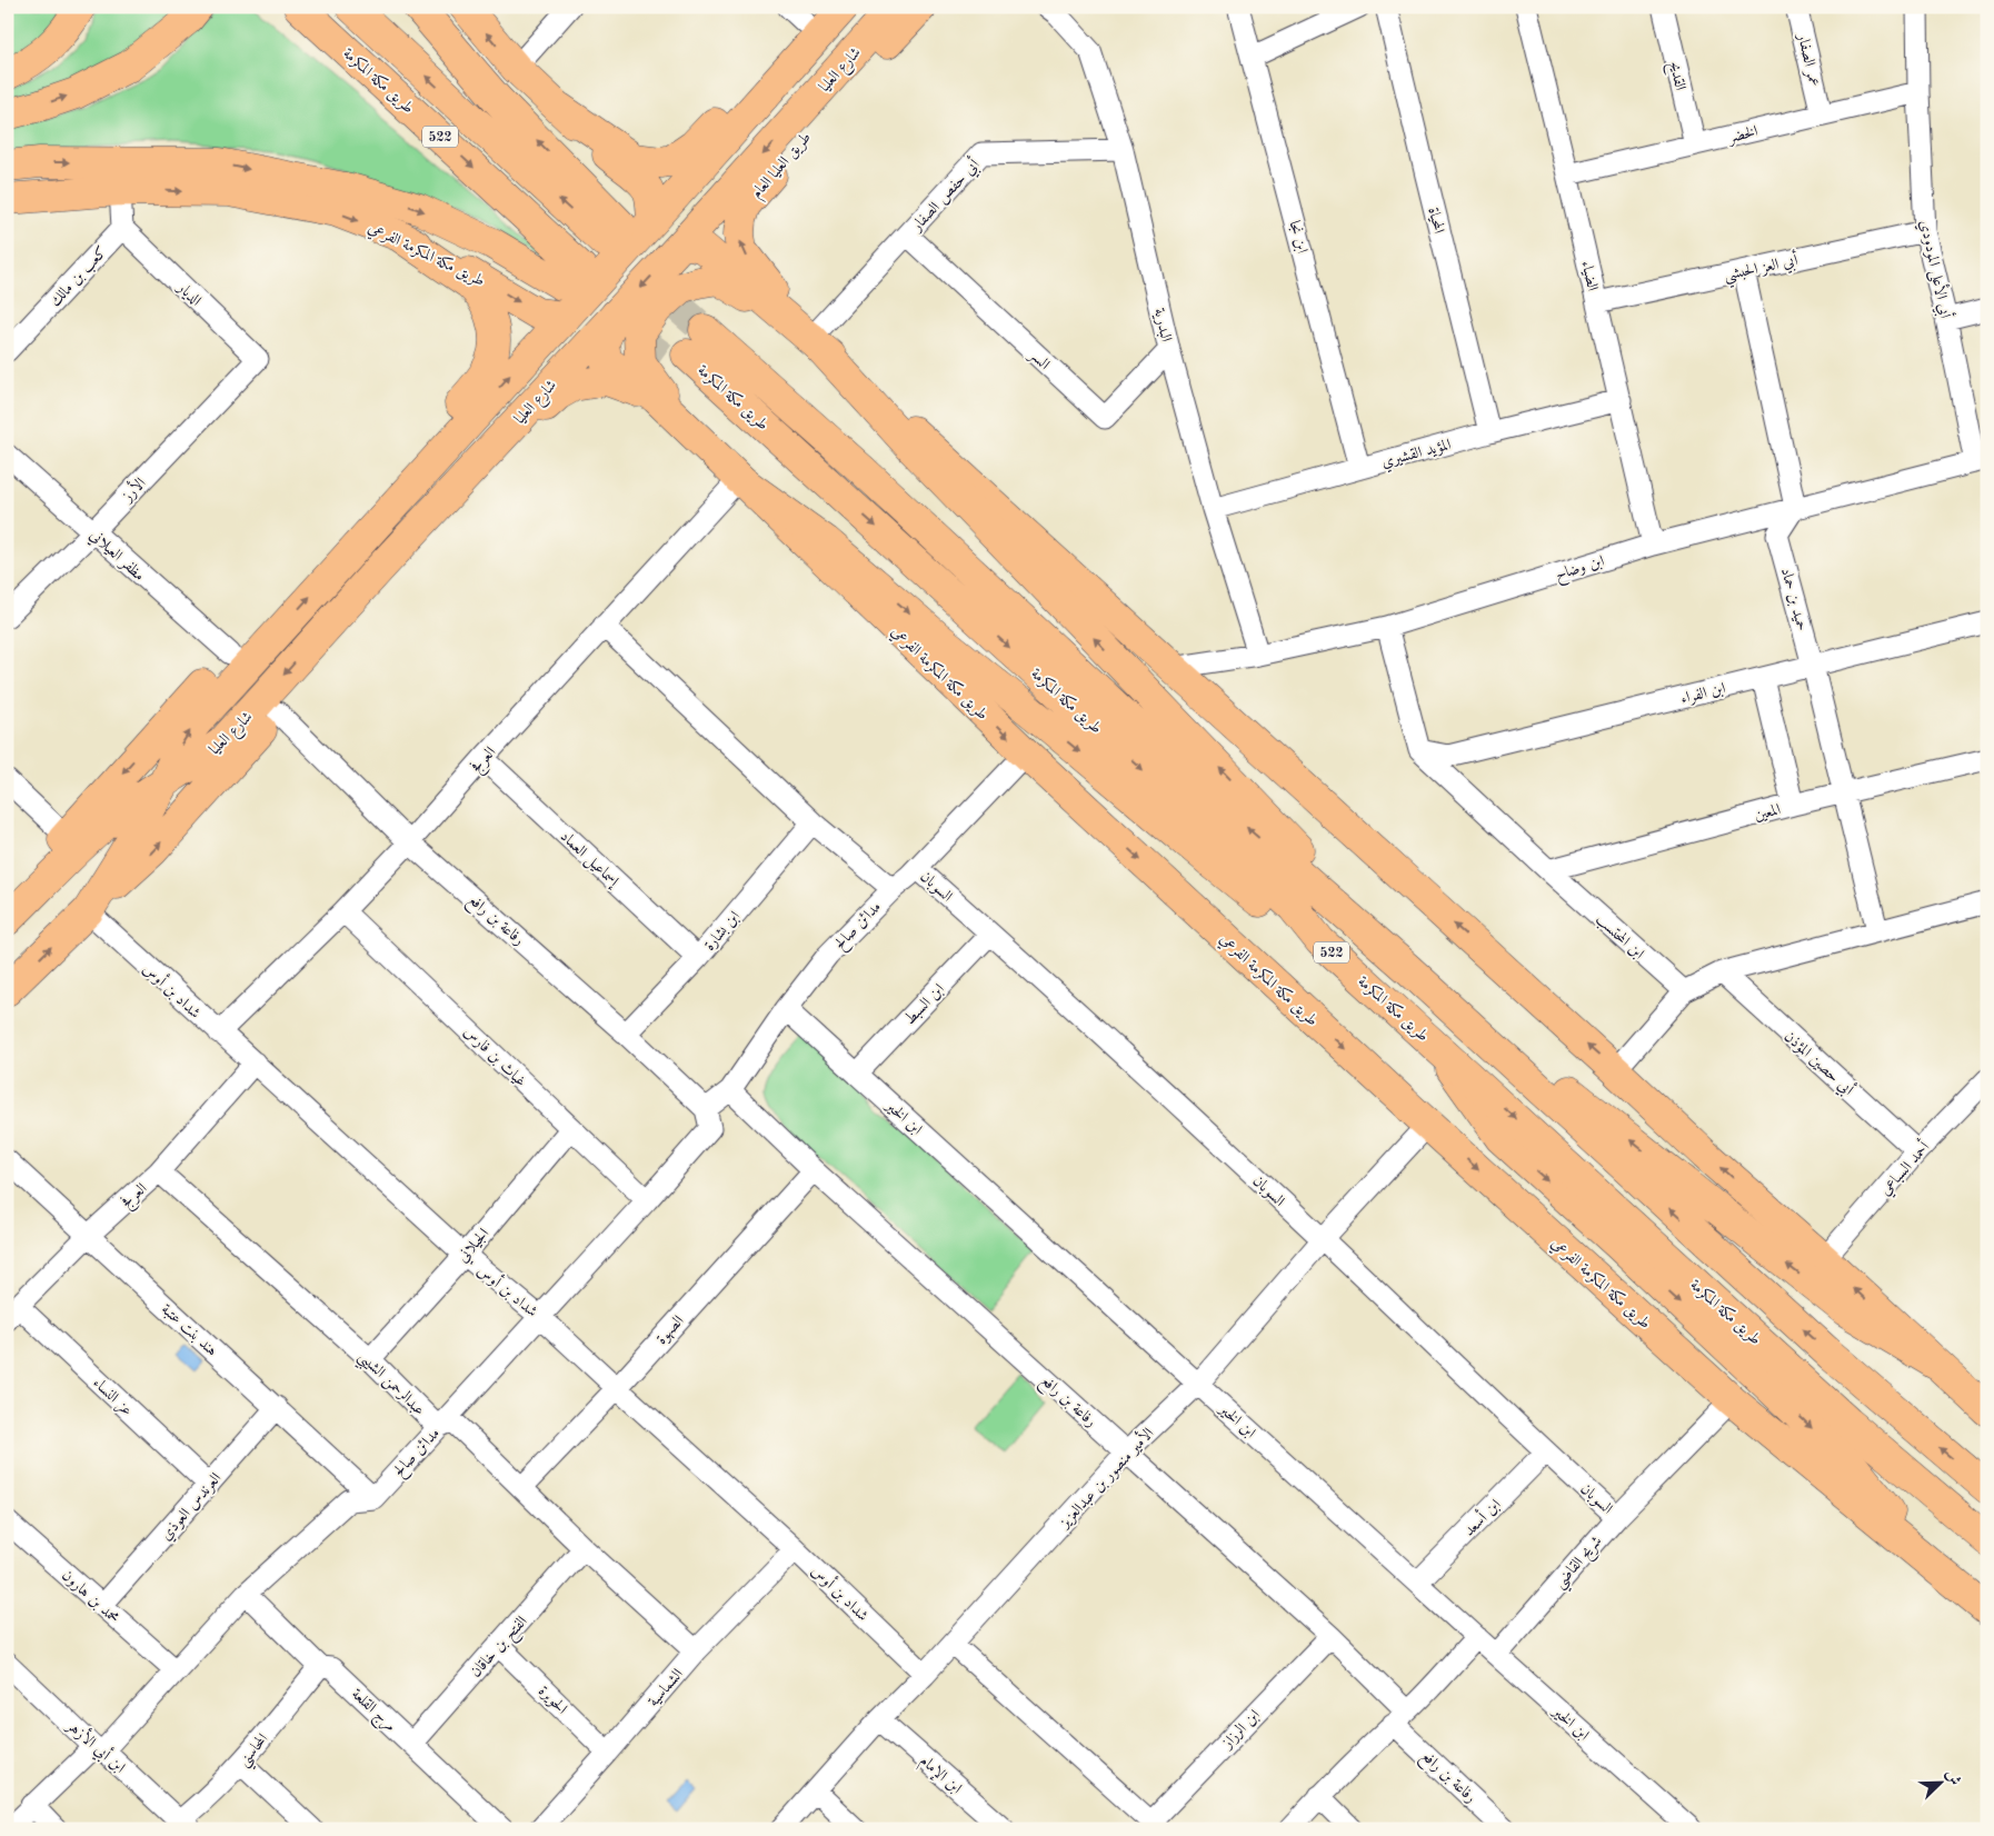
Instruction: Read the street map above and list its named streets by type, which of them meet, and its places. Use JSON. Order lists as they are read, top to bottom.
{
  "streets": {
    "main road": [
      "شارع العليا",
      "طريق مكة المكرمة",
      "522",
      "طريق العليا العام",
      "طريق مكة المكرمة الفرعي"
    ],
    "street": [
      "عمر الصفار",
      "القديح",
      "الخضر",
      "أبي حفص الصفار",
      "المحياة",
      "ابن نجا",
      "أبي العز الحبشي",
      "أبي الأعلى المودودي",
      "كعب بن مالك",
      "الضياء",
      "الديار",
      "البدرية",
      "السر",
      "المؤيد القشيري",
      "الأرز",
      "مظفر العيلاني",
      "ابن وضاح",
      "حميد بن حماد",
      "ابن الفراء",
      "العرفج",
      "المعين",
      "إسماعيل العماد",
      "السوبان",
      "رفاعة بن رافع",
      "مدائن صالح",
      "ابن بشارة",
      "ابن المحتسب",
      "شداد بن أوس",
      "ابن السبط",
      "غياث بن فارس",
      "أبي حصين المؤذن",
      "ابن الخير",
      "أحمد السباعي",
      "الجيلاني",
      "هند بنت عتبة",
      "الصهوة",
      "عبدالرحمن الشيبي",
      "عز النساء",
      "الأمير منصور بن عبدالعزيز",
      "العرندس العوذي",
      "ابن أسعد",
      "شريح القاضي",
      "محمد بن هارون",
      "الفتح بن خاقان",
      "الشماسية",
      "الحويرة",
      "مرج القلعة",
      "ابن الرزاز",
      "ابن أبي الأزهر",
      "المحاسني",
      "ابن الإمام"
    ]
  },
  "crossings": [
    ["عمر الصفار", "الخضر"],
    ["شارع العليا", "طريق مكة المكرمة الفرعي"],
    ["شارع العليا", "شداد بن أوس"],
    ["القديح", "الخضر"],
    ["الخضر", "أبي الأعلى المودودي"],
    ["الخضر", "الضياء"],
    ["طريق العليا العام", "أبي حفص الصفار"],
    ["أبي حفص الصفار", "البدرية"],
    ["أبي حفص الصفار", "السر"],
    ["المحياة", "المؤيد القشيري"],
    ["ابن نجا", "المؤيد القشيري"],
    ["طريق مكة المكرمة الفرعي", "العرفج"],
    ["طريق مكة المكرمة الفرعي", "مدائن صالح"],
    ["طريق مكة المكرمة الفرعي", "الأمير منصور بن عبدالعزيز"],
    ["طريق مكة المكرمة الفرعي", "شريح القاضي"],
    ["أبي العز الحبشي", "أبي الأعلى المودودي"],
    ["أبي العز الحبشي", "الضياء"],
    ["أبي الأعلى المودودي", "ابن وضاح"],
    ["كعب بن مالك", "الديار"],
    ["الضياء", "المؤيد القشيري"],
    ["الضياء", "ابن وضاح"],
    ["الديار", "الأرز"],
    ["البدرية", "السر"],
    ["البدرية", "المؤيد القشيري"],
    ["البدرية", "ابن وضاح"],
    ["الأرز", "مظفر العيلاني"],
    ["ابن وضاح", "حميد بن حماد"],
    ["حميد بن حماد", "ابن الفراء"],
    ["حميد بن حماد", "المعين"],
    ["ابن الفراء", "ابن المحتسب"],
    ["العرفج", "إسماعيل العماد"],
    ["العرفج", "رفاعة بن رافع"],
    ["العرفج", "شداد بن أوس"],
    ["العرفج", "غياث بن فارس"],
    ["العرفج", "هند بنت عتبة"],
    ["العرفج", "عبدالرحمن الشيبي"],
    ["العرفج", "عز النساء"],
    ["المعين", "ابن المحتسب"],
    ["إسماعيل العماد", "ابن بشارة"],
    ["السوبان", "مدائن صالح"],
    ["السوبان", "ابن السبط"],
    ["السوبان", "الأمير منصور بن عبدالعزيز"],
    ["السوبان", "ابن أسعد"],
    ["السوبان", "شريح القاضي"],
    ["رفاعة بن رافع", "مدائن صالح"],
    ["رفاعة بن رافع", "ابن بشارة"],
    ["رفاعة بن رافع", "الصهوة"],
    ["رفاعة بن رافع", "الأمير منصور بن عبدالعزيز"],
    ["رفاعة بن رافع", "ابن الرزاز"],
    ["مدائن صالح", "شداد بن أوس"],
    ["مدائن صالح", "غياث بن فارس"],
    ["مدائن صالح", "ابن الخير"],
    ["مدائن صالح", "هند بنت عتبة"],
    ["مدائن صالح", "عبدالرحمن الشيبي"],
    ["شداد بن أوس", "الجيلاني"],
    ["شداد بن أوس", "الصهوة"],
    ["شداد بن أوس", "الأمير منصور بن عبدالعزيز"],
    ["شداد بن أوس", "الشماسية"],
    ["ابن السبط", "ابن الخير"],
    ["غياث بن فارس", "الجيلاني"],
    ["أبي حصين المؤذن", "أحمد السباعي"],
    ["ابن الخير", "الأمير منصور بن عبدالعزيز"],
    ["ابن الخير", "ابن أسعد"],
    ["ابن الخير", "شريح القاضي"],
    ["الجيلاني", "عبدالرحمن الشيبي"],
    ["هند بنت عتبة", "العرندس العوذي"],
    ["الصهوة", "عبدالرحمن الشيبي"],
    ["عبدالرحمن الشيبي", "الفتح بن خاقان"],
    ["عبدالرحمن الشيبي", "الشماسية"],
    ["عز النساء", "العرندس العوذي"],
    ["الأمير منصور بن عبدالعزيز", "ابن الإمام"],
    ["العرندس العوذي", "محمد بن هارون"],
    ["الفتح بن خاقان", "الحويرة"],
    ["الفتح بن خاقان", "مرج القلعة"],
    ["الشماسية", "الحويرة"],
    ["مرج القلعة", "المحاسني"],
    ["ابن أبي الأزهر", "المحاسني"]
  ],
  "one_way": ["طريق العليا العام"],
  "north": "top right"
}
